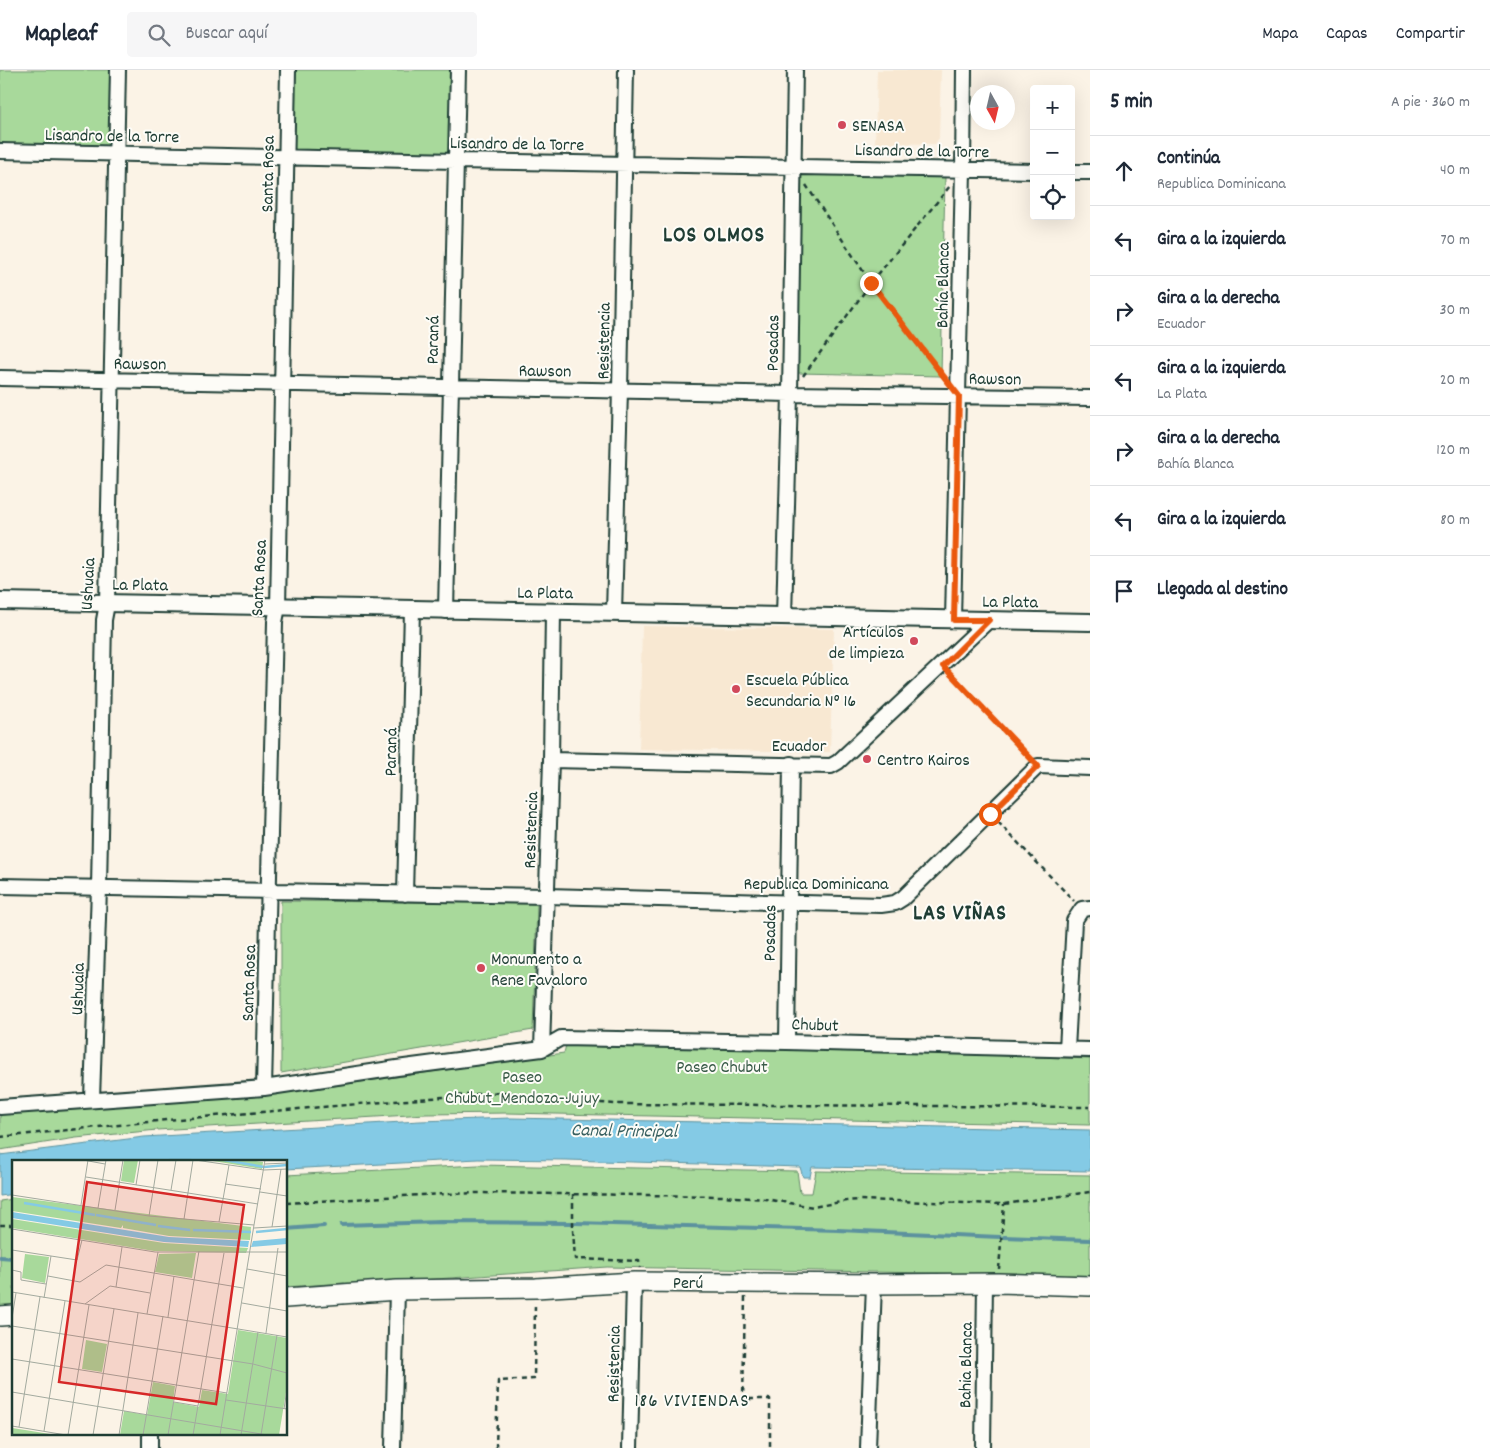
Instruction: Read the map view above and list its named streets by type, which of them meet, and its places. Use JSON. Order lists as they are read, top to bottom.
{
  "streets": {
    "main road": ["Perú"],
    "street": [
      "Lisandro de la Torre",
      "Santa Rosa",
      "Bahía Blanca",
      "Paraná",
      "Resistencia",
      "Posadas",
      "Rawson",
      "Ushuaia",
      "La Plata",
      "Ecuador",
      "Republica Dominicana",
      "Chubut",
      "Bahia Blanca"
    ]
  },
  "crossings": [
    ["Lisandro de la Torre", "Santa Rosa"],
    ["Lisandro de la Torre", "Bahía Blanca"],
    ["Lisandro de la Torre", "Paraná"],
    ["Lisandro de la Torre", "Resistencia"],
    ["Lisandro de la Torre", "Posadas"],
    ["Lisandro de la Torre", "Ushuaia"],
    ["Santa Rosa", "Rawson"],
    ["Santa Rosa", "La Plata"],
    ["Santa Rosa", "Republica Dominicana"],
    ["Santa Rosa", "Chubut"],
    ["Bahía Blanca", "Rawson"],
    ["Bahía Blanca", "La Plata"],
    ["Paraná", "Rawson"],
    ["Paraná", "La Plata"],
    ["Paraná", "Republica Dominicana"],
    ["Resistencia", "Rawson"],
    ["Resistencia", "La Plata"],
    ["Resistencia", "Ecuador"],
    ["Resistencia", "Republica Dominicana"],
    ["Resistencia", "Chubut"],
    ["Resistencia", "Perú"],
    ["Posadas", "Rawson"],
    ["Posadas", "La Plata"],
    ["Posadas", "Ecuador"],
    ["Posadas", "Republica Dominicana"],
    ["Posadas", "Chubut"],
    ["Rawson", "Ushuaia"],
    ["Ushuaia", "La Plata"],
    ["Ushuaia", "Republica Dominicana"],
    ["Ushuaia", "Chubut"],
    ["La Plata", "Ecuador"],
    ["Perú", "Bahia Blanca"]
  ],
  "districts": ["LOS OLMOS", "LAS VIÑAS", "186 VIVIENDAS"],
  "water": ["Canal Principal"],
  "parks": ["Paseo Chubut", "Paseo Chubut_Mendoza-Jujuy"],
  "places": [
    "SENASA",
    "Artículos de limpieza",
    "Escuela Pública Secundaria N° 16",
    "Centro Kairos",
    "Monumento a Rene Favaloro"
  ],
  "north": "bottom",
  "page": {
    "header": "Mapleaf",
    "search": "Buscar aquí",
    "nav": ["Mapa", "Capas", "Compartir"],
    "heading": ["5 min", "A pie · 360 m"],
    "map_buttons": ["+", "−"],
    "list": [
      ["Continúa", "Republica Dominicana", "40 m"],
      ["Gira a la izquierda", "70 m"],
      ["Gira a la derecha", "Ecuador", "30 m"],
      ["Gira a la izquierda", "La Plata", "20 m"],
      ["Gira a la derecha", "Bahía Blanca", "120 m"],
      ["Gira a la izquierda", "80 m"],
      "Llegada al destino"
    ]
  }
}
